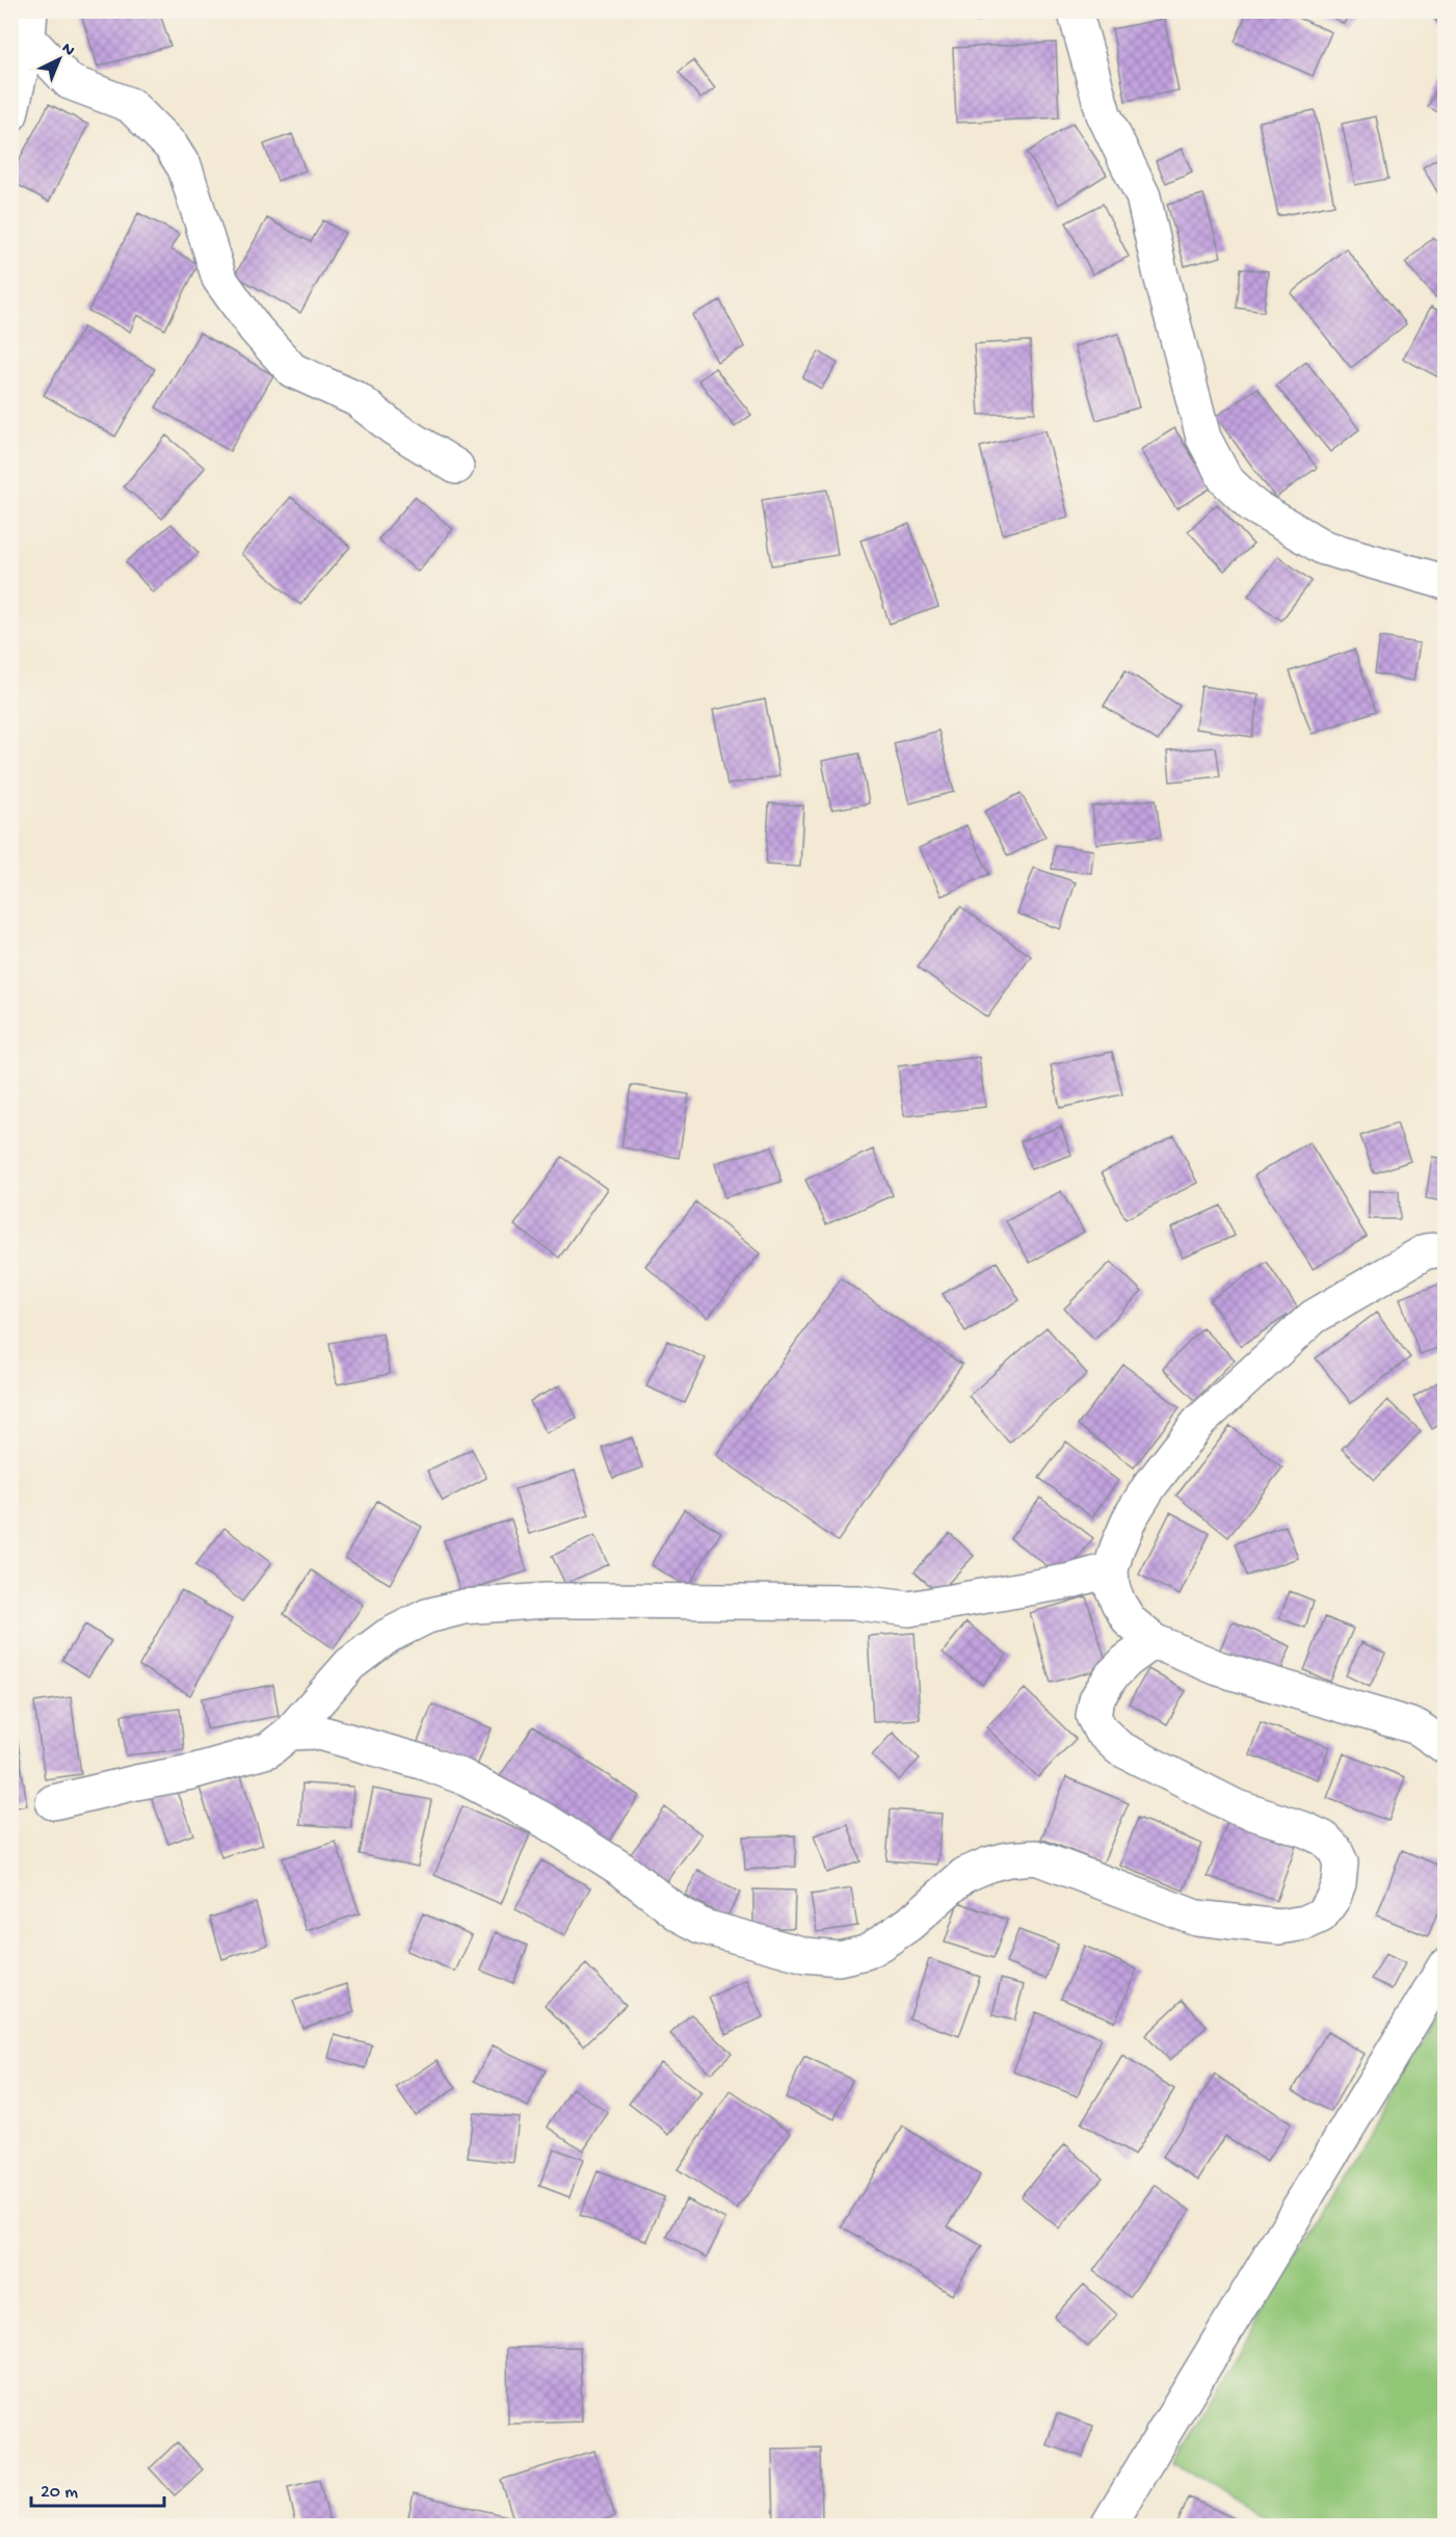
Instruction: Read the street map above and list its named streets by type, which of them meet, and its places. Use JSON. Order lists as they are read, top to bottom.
{
  "scale_bar": "20 m",
  "north": "top right"
}
